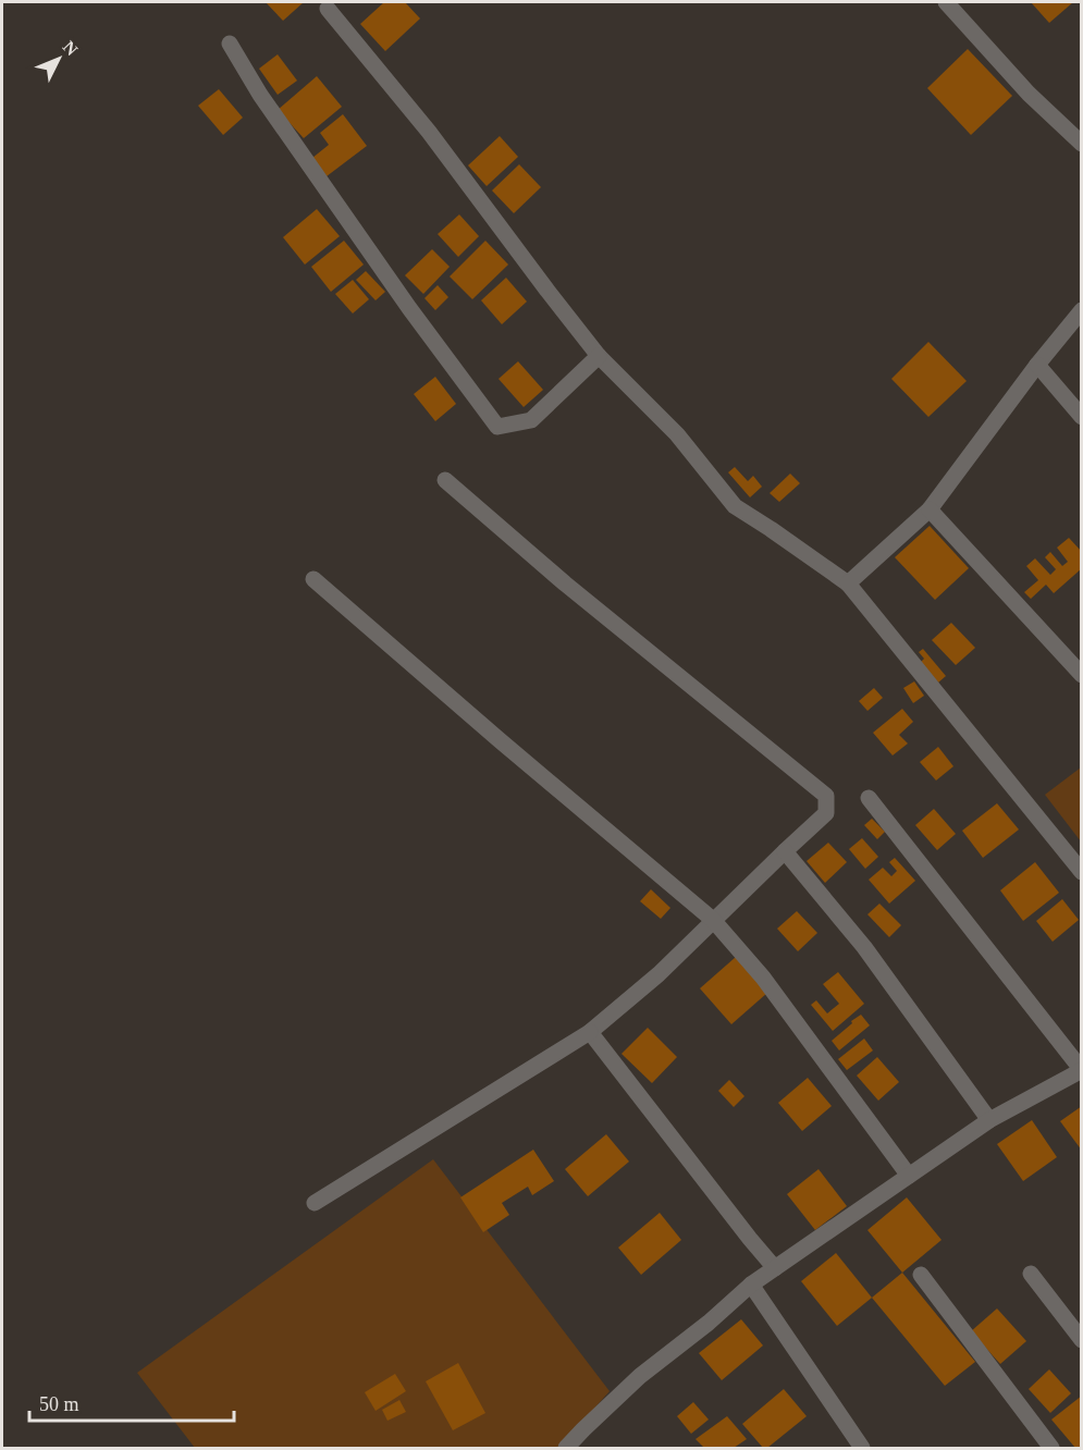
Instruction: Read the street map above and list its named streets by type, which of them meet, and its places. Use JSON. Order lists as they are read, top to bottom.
{
  "scale_bar": "50 m",
  "north": "top right"
}
